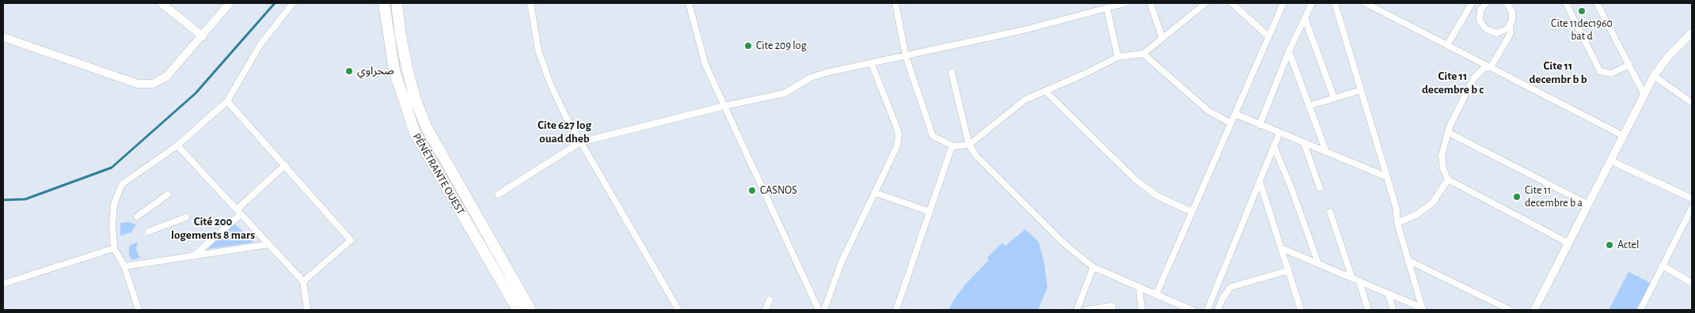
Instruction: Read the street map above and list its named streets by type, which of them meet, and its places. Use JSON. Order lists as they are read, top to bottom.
{
  "streets": {
    "highway": ["PÉNÉTRANTE OUEST"]
  },
  "districts": [
    "Cite 11 decembr b b",
    "Cite 11 decembre b c",
    "Cite 627 log ouad dheb",
    "Cité 200 logements 8 mars"
  ],
  "places": [
    "Cite 11dec1960 bat d",
    "Cite 209 log",
    "صحراوي",
    "CASNOS",
    "Cite 11 decembre b a",
    "Actel"
  ]
}
